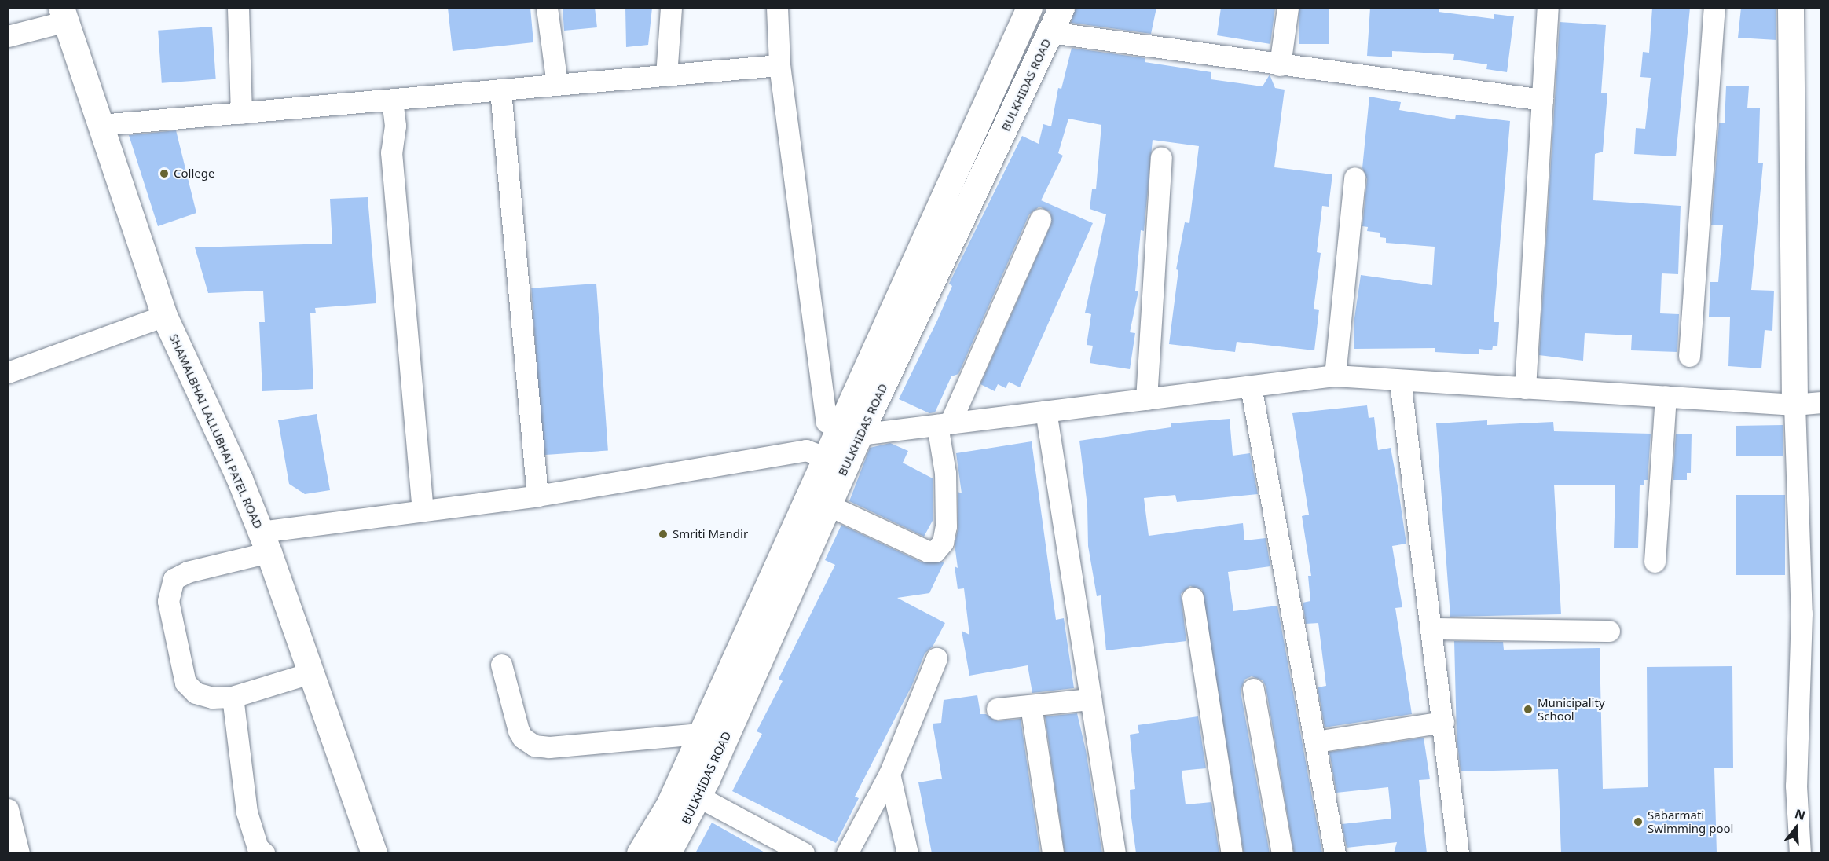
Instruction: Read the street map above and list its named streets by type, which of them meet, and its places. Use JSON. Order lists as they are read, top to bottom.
{
  "streets": {
    "street": ["BULKHIDAS ROAD", "SHAMALBHAI LALLUBHAI PATEL ROAD"]
  },
  "places": [
    "College",
    "Smriti Mandir",
    "Municipality School",
    "Sabarmati Swimming pool"
  ],
  "north": "top"
}
